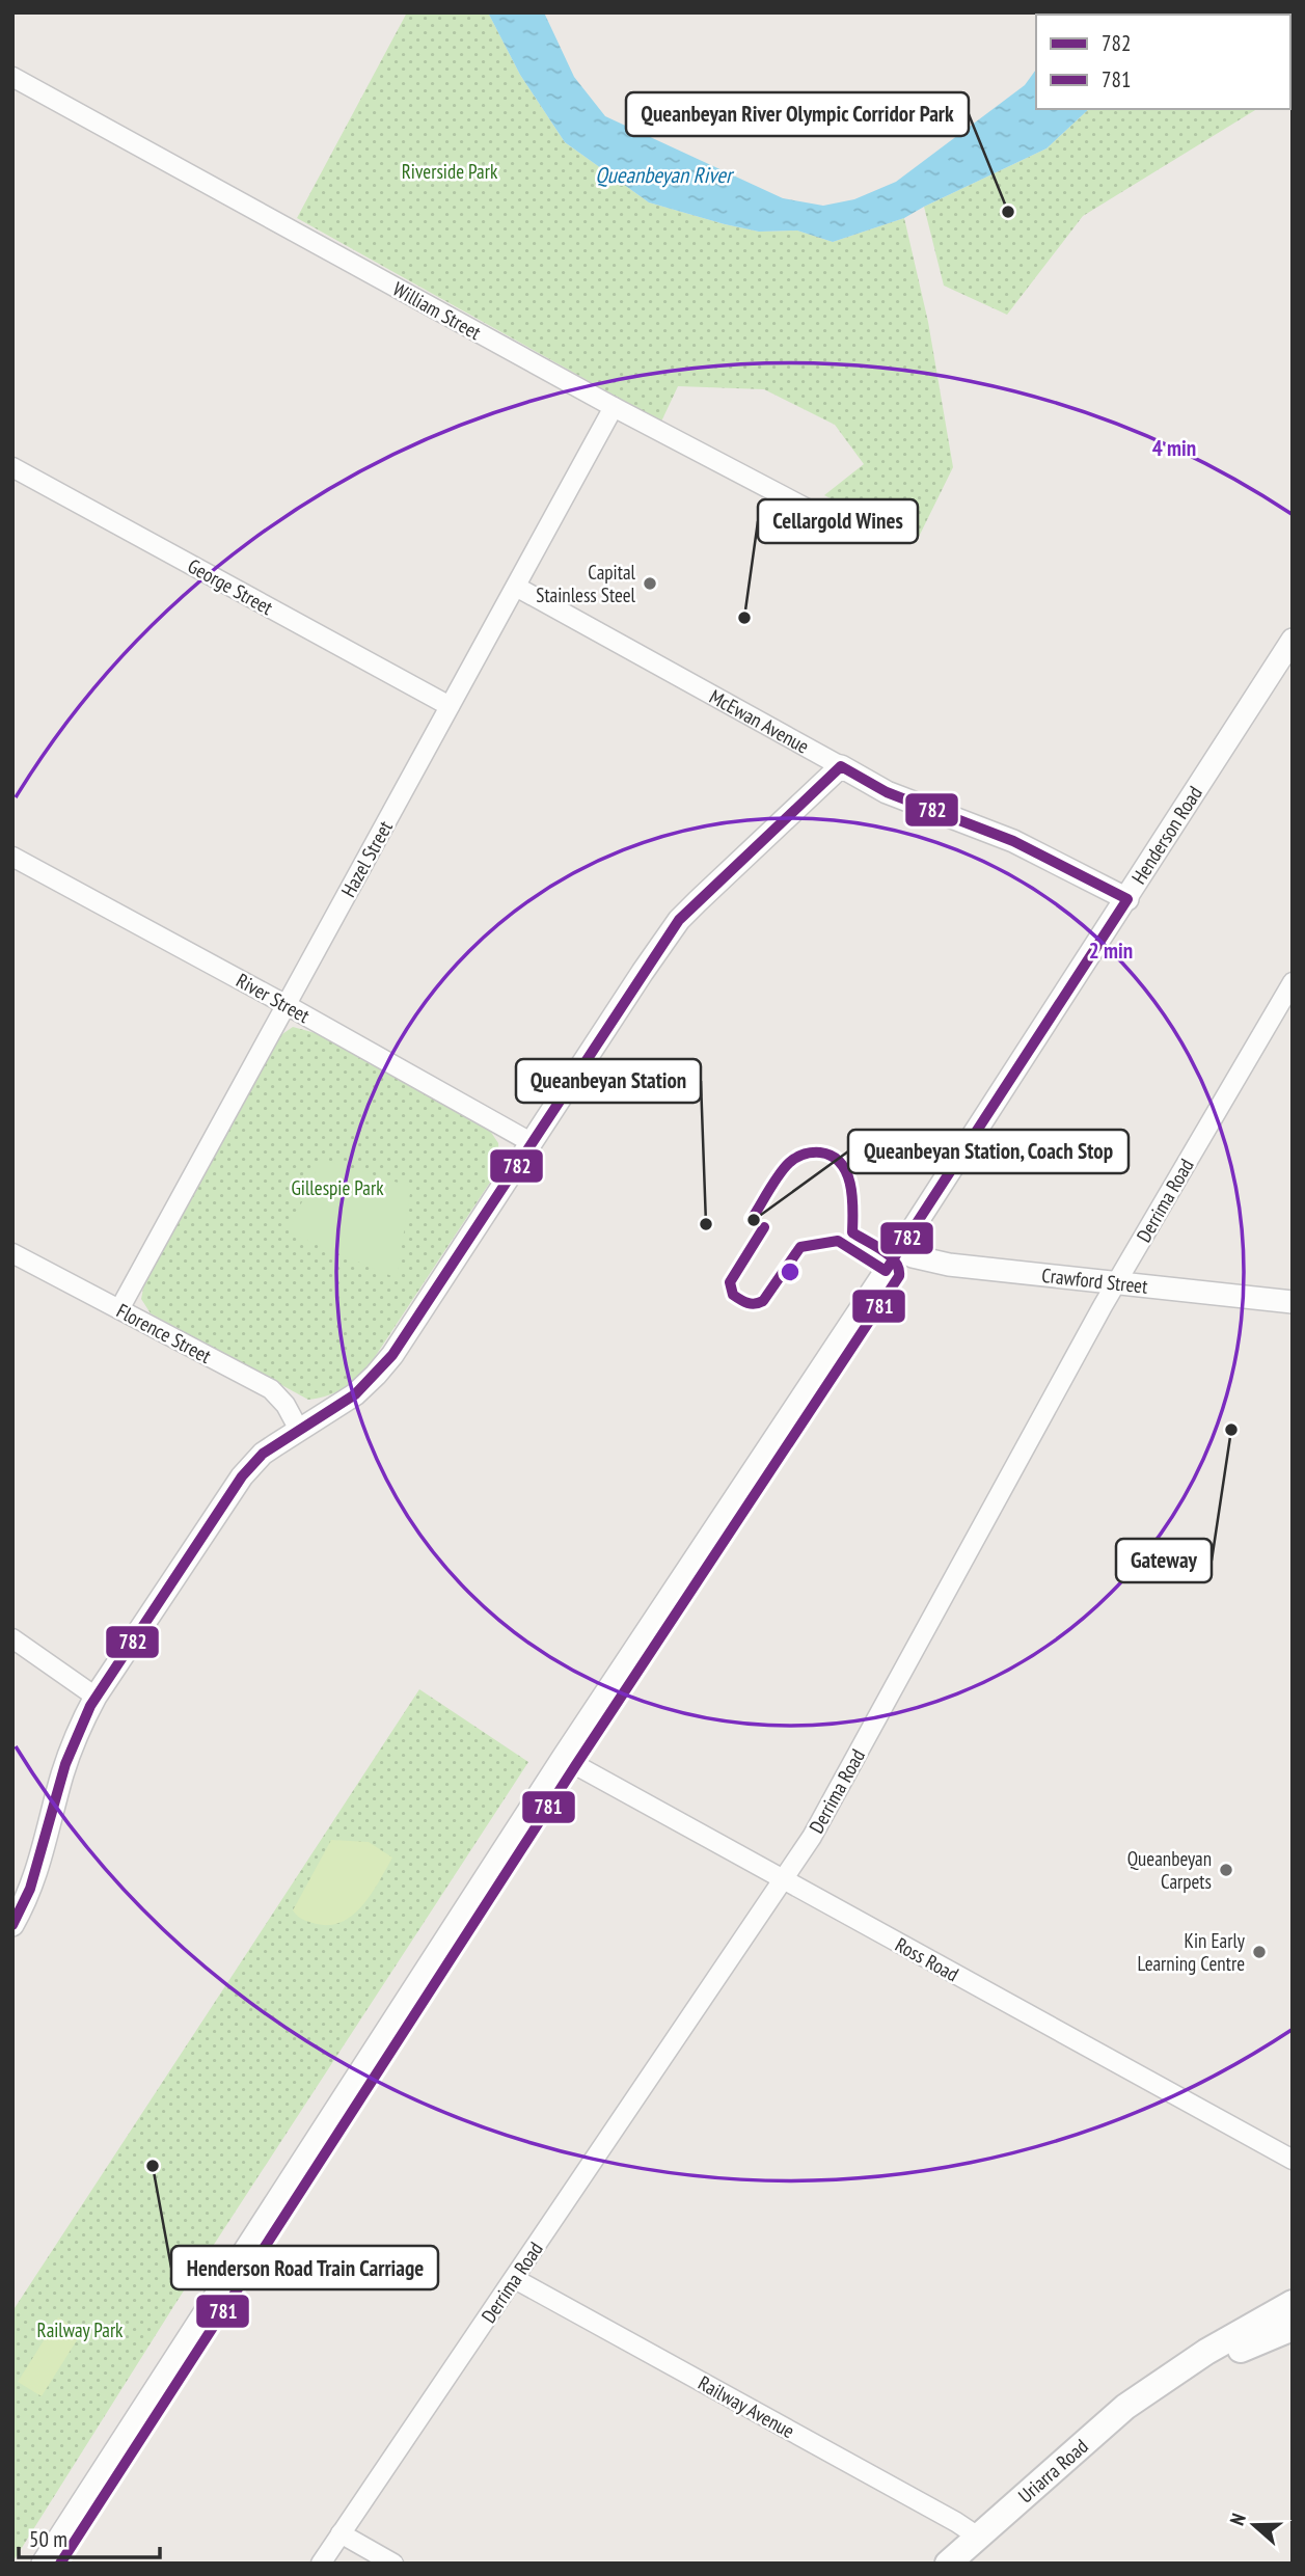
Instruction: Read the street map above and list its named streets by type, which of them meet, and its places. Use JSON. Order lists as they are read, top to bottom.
{
  "streets": {
    "main road": ["Uriarra Road"],
    "street": [
      "William Street",
      "George Street",
      "McEwan Avenue",
      "Henderson Road",
      "Hazel Street",
      "River Street",
      "Derrima Road",
      "Crawford Street",
      "Florence Street",
      "Ross Road",
      "Railway Avenue"
    ]
  },
  "crossings": [
    ["William Street", "Hazel Street"],
    ["George Street", "Hazel Street"],
    ["McEwan Avenue", "Henderson Road"],
    ["McEwan Avenue", "Hazel Street"],
    ["Henderson Road", "Crawford Street"],
    ["Henderson Road", "Ross Road"],
    ["Hazel Street", "River Street"],
    ["Hazel Street", "Florence Street"],
    ["Derrima Road", "Crawford Street"],
    ["Derrima Road", "Ross Road"],
    ["Derrima Road", "Railway Avenue"],
    ["Railway Avenue", "Uriarra Road"]
  ],
  "water": ["Queanbeyan River"],
  "parks": ["Riverside Park", "Gillespie Park", "Railway Park"],
  "places": [
    "Queanbeyan River Olympic Corridor Park",
    "Capital Stainless Steel",
    "Cellargold Wines",
    "Queanbeyan Station, Coach Stop",
    "Queanbeyan Station",
    "Gateway",
    "Queanbeyan Carpets",
    "Kin Early Learning Centre",
    "Henderson Road Train Carriage"
  ],
  "lines": ["transit line 782", "transit line 781"],
  "legend": ["782", "781"],
  "scale_bar": "50 m",
  "north": "left",
  "rings": ["4 min", "2 min"]
}
